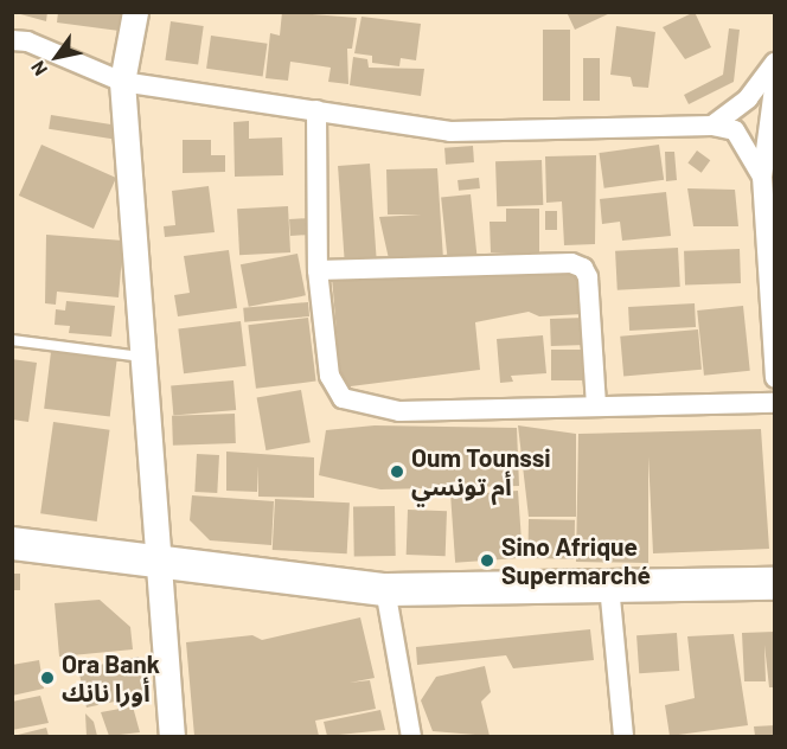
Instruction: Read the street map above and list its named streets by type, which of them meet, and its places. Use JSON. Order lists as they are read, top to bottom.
{
  "places": ["Oum Tounssi أم تونسي", "Sino Afrique Supermarché", "Ora Bank أورا نانك"],
  "north": "bottom left"
}
